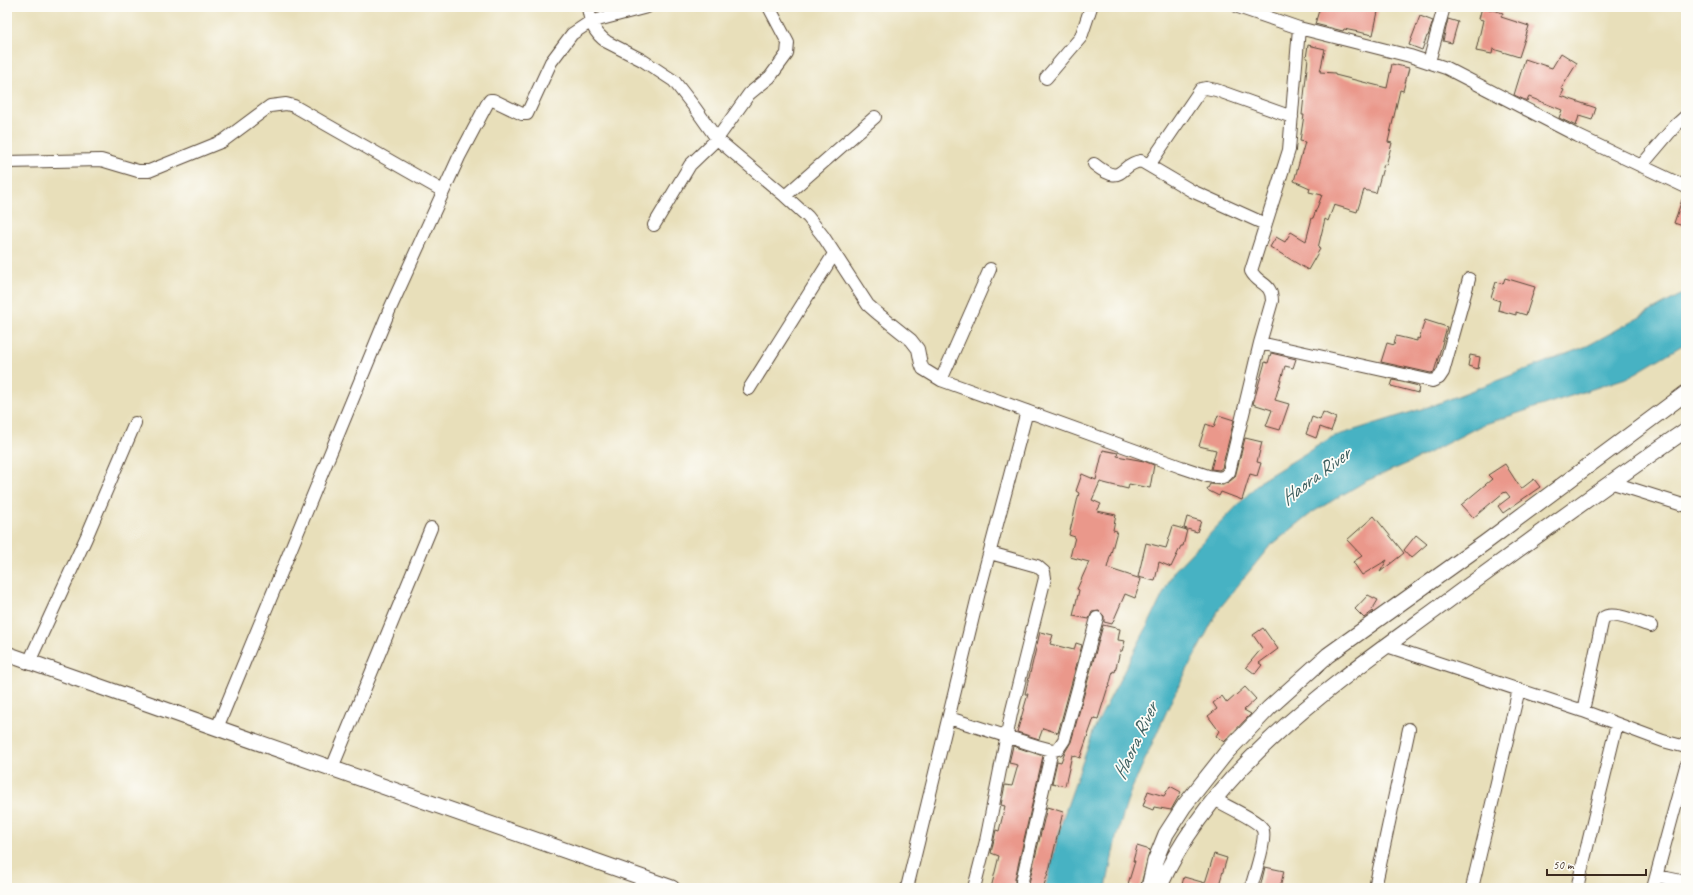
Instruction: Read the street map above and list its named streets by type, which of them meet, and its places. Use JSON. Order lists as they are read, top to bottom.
{
  "water": ["Haora River"],
  "scale_bar": "50 m"
}
